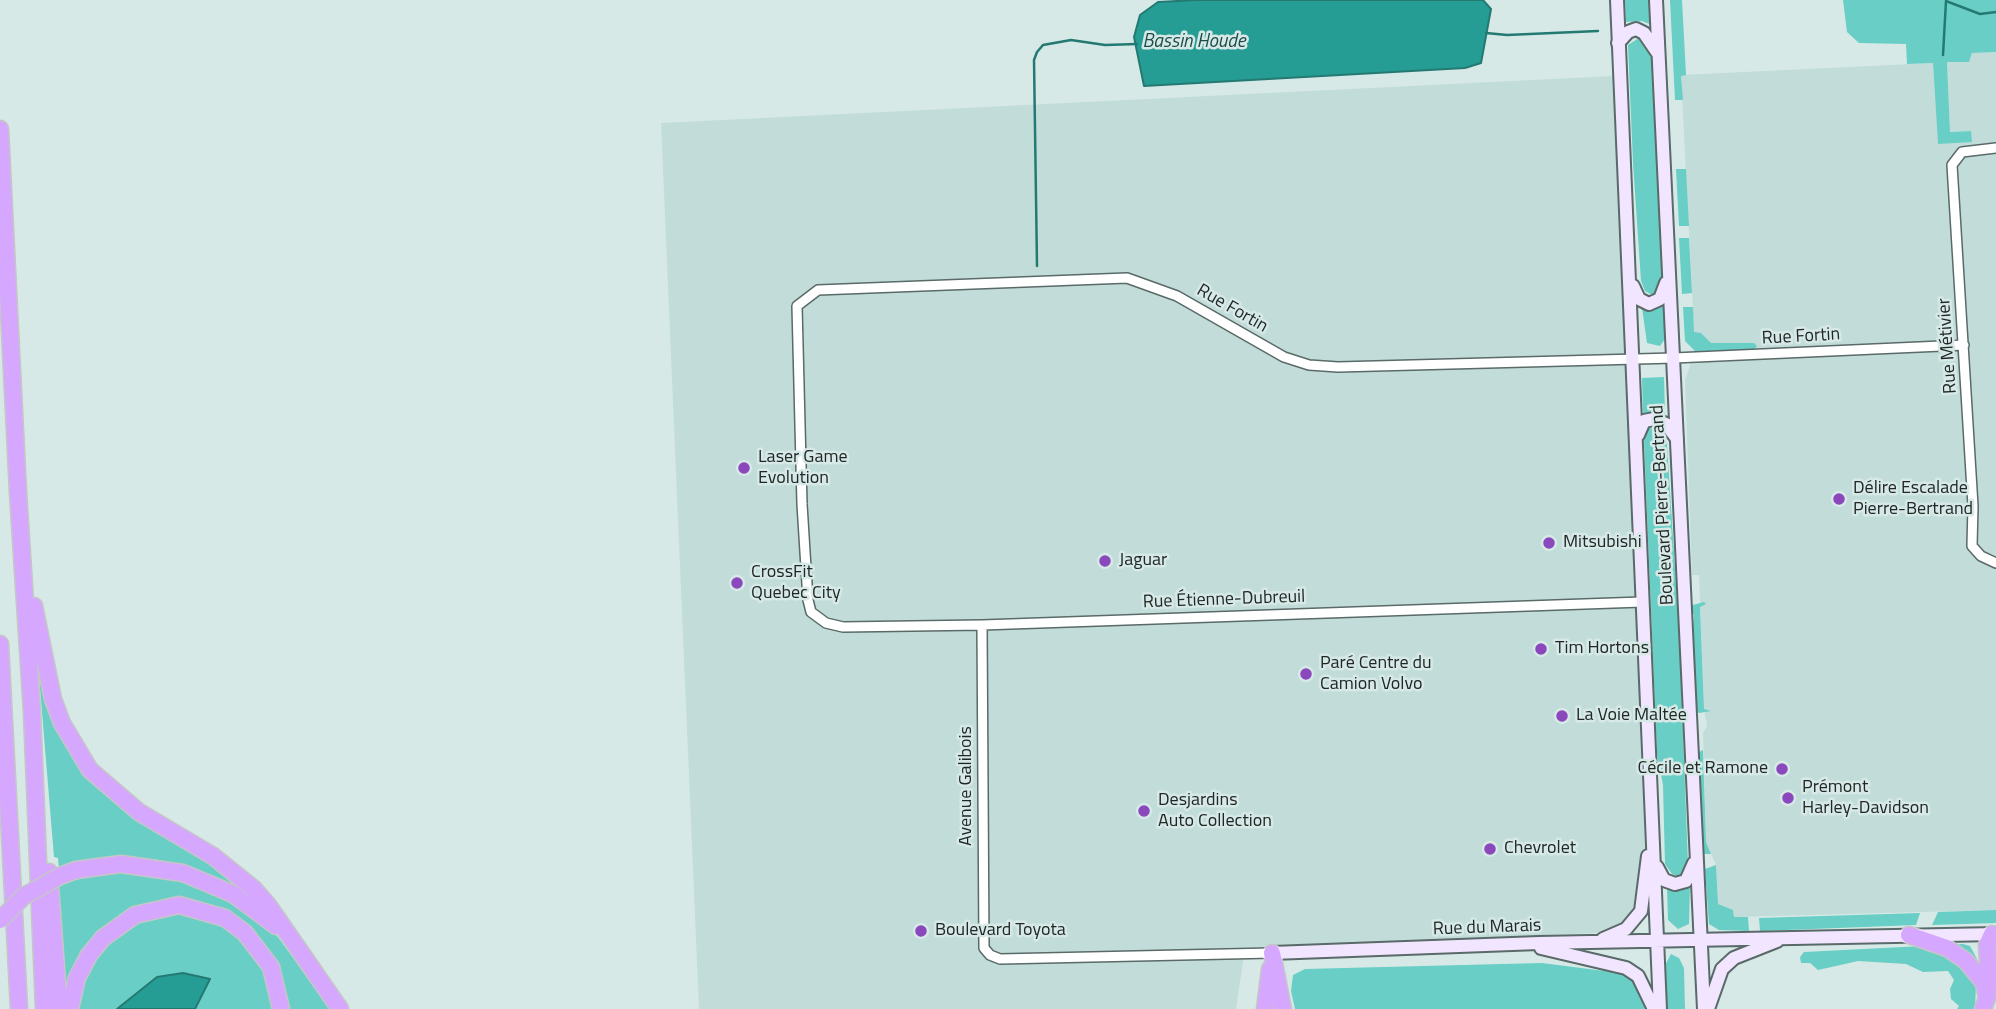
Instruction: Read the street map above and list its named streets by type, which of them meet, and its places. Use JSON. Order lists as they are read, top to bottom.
{
  "streets": {
    "main road": ["Boulevard Pierre-Bertrand", "Rue du Marais"],
    "street": [
      "Rue Fortin",
      "Rue Métivier",
      "Rue Étienne-Dubreuil",
      "Avenue Galibois"
    ]
  },
  "crossings": [
    ["Rue Fortin", "Rue Métivier"],
    ["Rue Fortin", "Boulevard Pierre-Bertrand"],
    ["Rue Fortin", "Rue Étienne-Dubreuil"],
    ["Boulevard Pierre-Bertrand", "Rue Étienne-Dubreuil"],
    ["Boulevard Pierre-Bertrand", "Rue du Marais"],
    ["Rue Étienne-Dubreuil", "Avenue Galibois"],
    ["Avenue Galibois", "Rue du Marais"]
  ],
  "water": ["Bassin Houde"],
  "places": [
    "Laser Game Evolution",
    "Délire Escalade Pierre-Bertrand",
    "Mitsubishi",
    "Jaguar",
    "CrossFit Quebec City",
    "Tim Hortons",
    "Paré Centre du Camion Volvo",
    "La Voie Maltée",
    "Cécile et Ramone",
    "Prémont Harley-Davidson",
    "Desjardins Auto Collection",
    "Chevrolet",
    "Boulevard Toyota"
  ]
}
